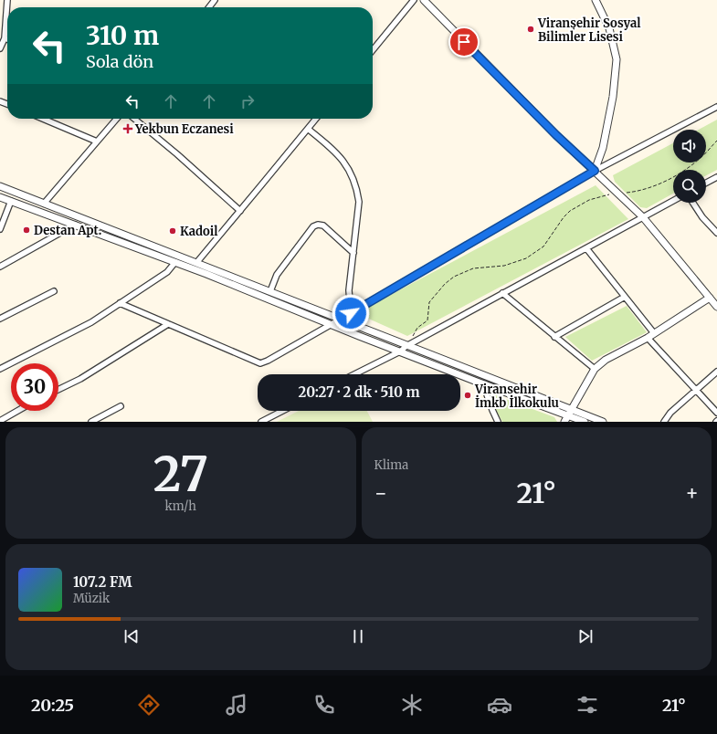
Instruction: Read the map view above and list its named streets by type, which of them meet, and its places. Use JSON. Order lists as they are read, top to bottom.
{
  "places": {
    "other": [
      "Viranşehir Sosyal Bilimler Lisesi",
      "Destan Apt.",
      "Kadoil",
      "Viranşehir İmkb İlkokulu"
    ],
    "health": ["Yekbun Eczanesi"]
  },
  "page": {
    "turn": ["310 m", "Sola dön"],
    "limit": "30",
    "trip": "20:27 · 2 dk · 510 m",
    "tile": [
      ["27", "km/h"],
      "Klima"
    ],
    "heat": ["−", "21°", "+"],
    "song": ["107.2 FM", "Müzik"],
    "tabs": ["20:25", "21°"]
  }
}
